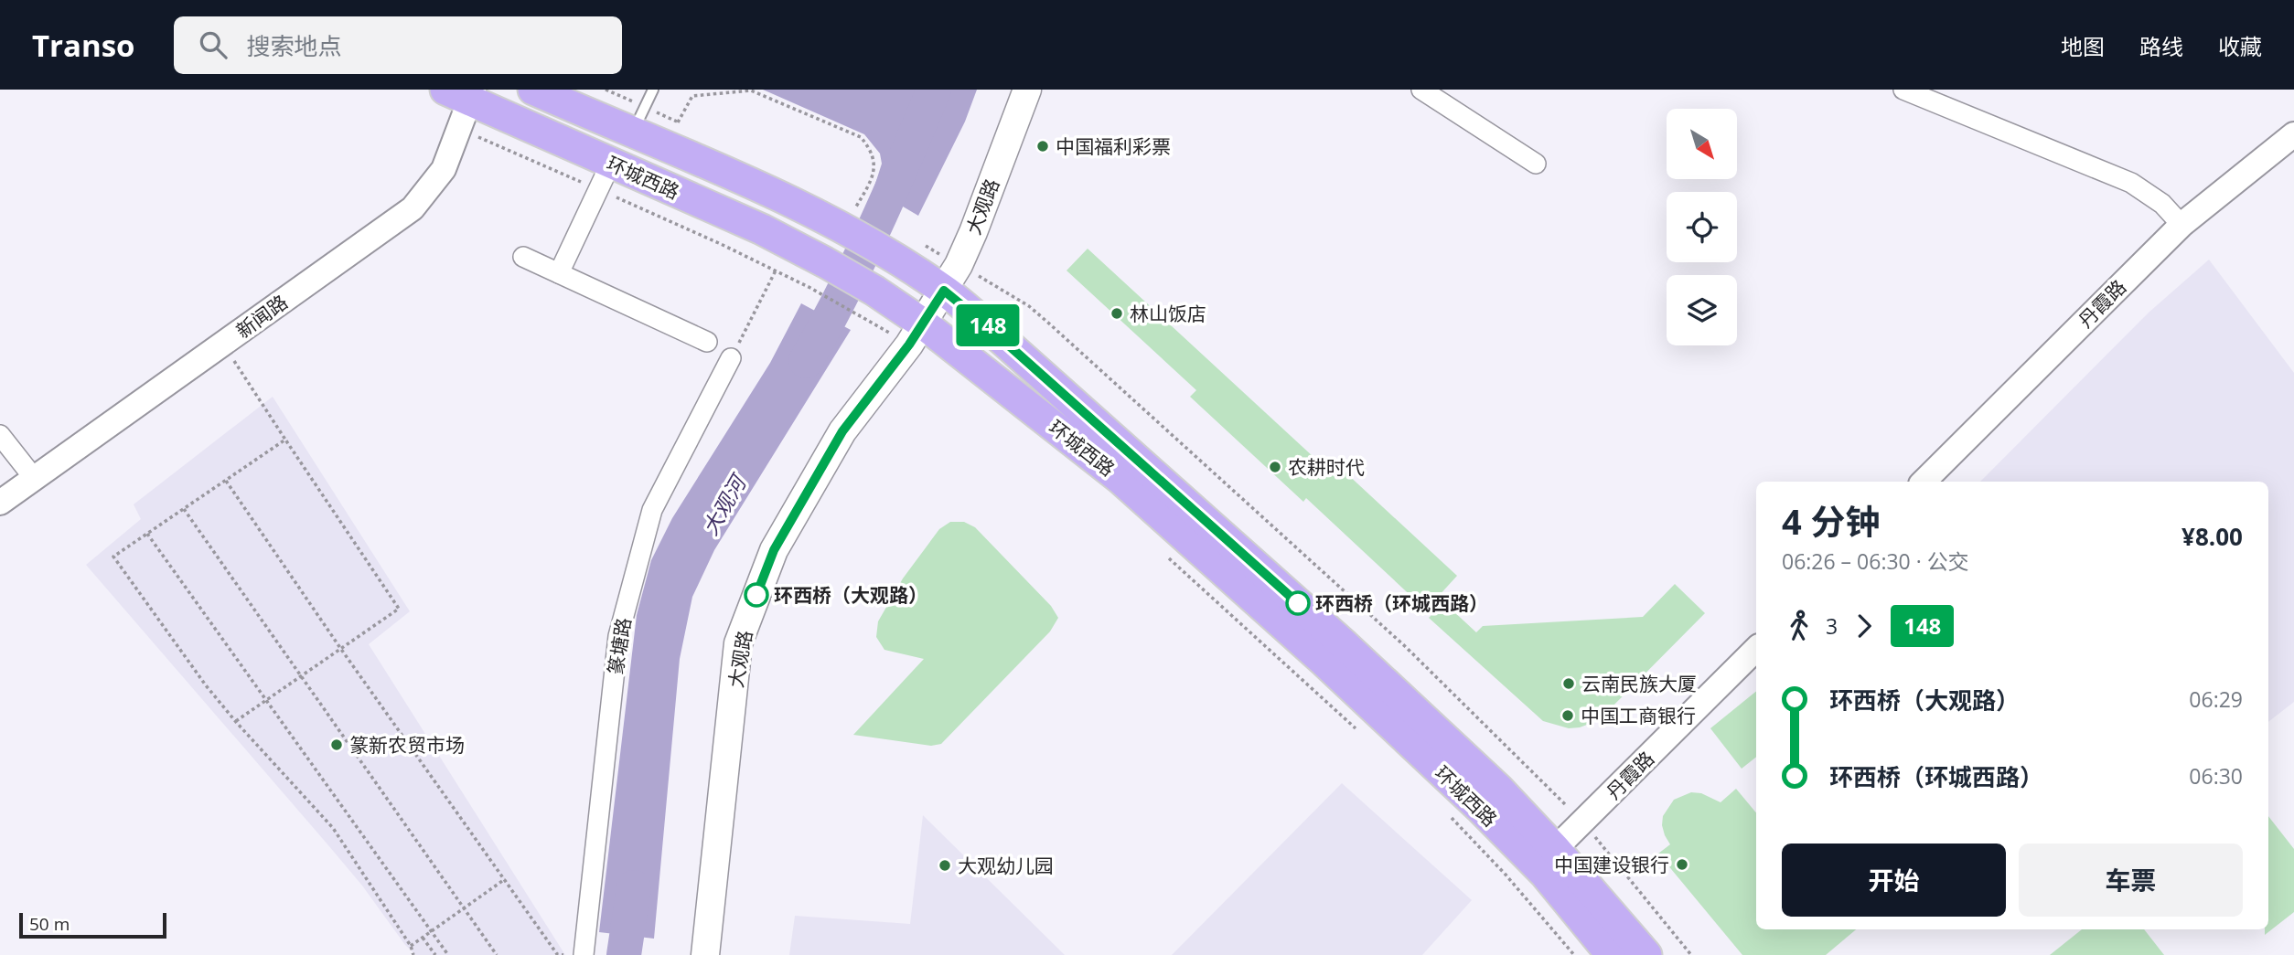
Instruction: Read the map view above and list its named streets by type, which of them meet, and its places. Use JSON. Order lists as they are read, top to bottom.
{
  "streets": {
    "main road": ["环城西路", "大观路"],
    "street": ["丹霞路", "新闻路", "篆塘路"]
  },
  "crossings": [
    ["环城西路", "大观路"],
    ["环城西路", "丹霞路"],
    ["环城西路", "新闻路"]
  ],
  "water": ["大观河"],
  "places": [
    "中国福利彩票",
    "林山饭店",
    "农耕时代",
    "环西桥（大观路）",
    "环西桥（环城西路）",
    "云南民族大厦",
    "中国工商银行",
    "篆新农贸市场",
    "中国建设银行",
    "大观幼儿园"
  ],
  "lines": ["bus line 148"],
  "scale_bar": "50 m",
  "north": "bottom right",
  "page": {
    "header": "Transo",
    "search": "搜索地点",
    "nav": ["地图", "路线", "收藏"],
    "on_map": "148",
    "heading": ["4 分钟", "06:26 – 06:30 · 公交", "¥8.00"],
    "legs": ["3", "148"],
    "list": [
      {
        "name": "环西桥（大观路）",
        "value": "06:29"
      },
      {
        "name": "环西桥（环城西路）",
        "value": "06:30"
      }
    ],
    "buttons": ["开始", "车票"],
    "scale": "50 m"
  }
}
